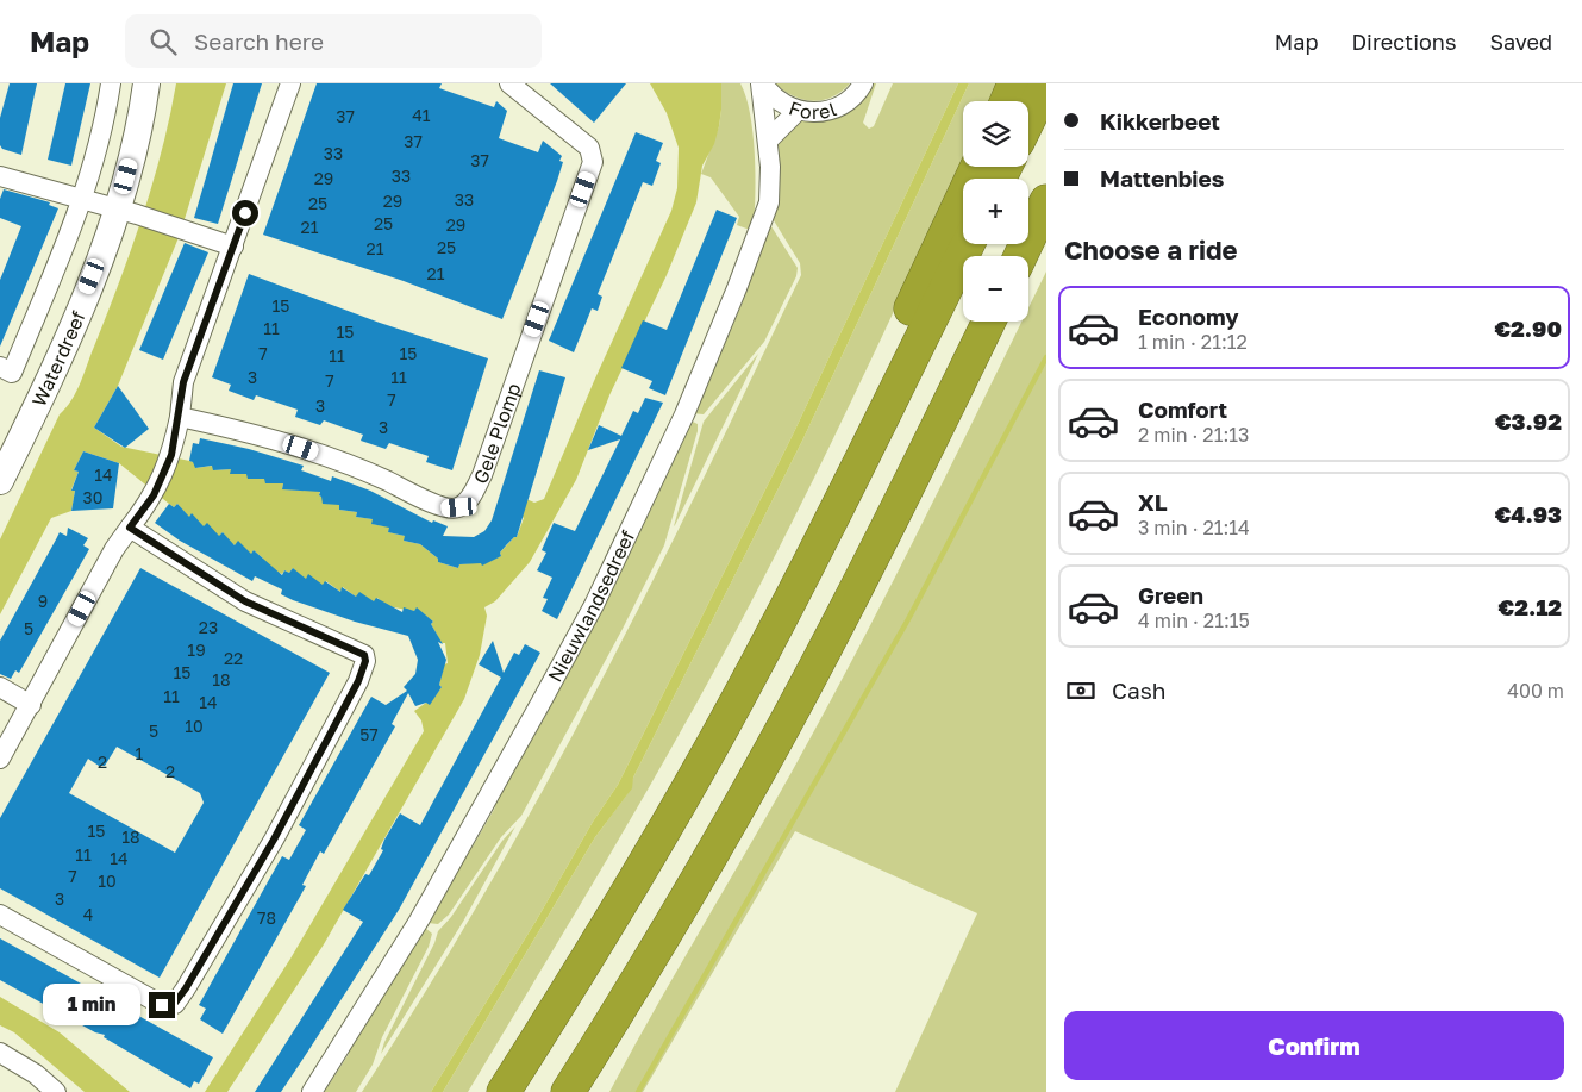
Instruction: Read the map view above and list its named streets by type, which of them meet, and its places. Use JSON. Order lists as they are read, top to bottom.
{
  "streets": {
    "street": [
      "Forel",
      "Waterdreef",
      "Gele Plomp",
      "Nieuwlandsedreef"
    ]
  },
  "crossings": [
    ["Forel", "Nieuwlandsedreef"]
  ],
  "house_numbers": [
    "41",
    "37",
    "37",
    "33",
    "37",
    "33",
    "29",
    "33",
    "29",
    "25",
    "25",
    "29",
    "21",
    "25",
    "21",
    "21",
    "15",
    "11",
    "15",
    "7",
    "15",
    "11",
    "3",
    "11",
    "7",
    "7",
    "3",
    "3",
    "14",
    "30",
    "9",
    "23",
    "5",
    "19",
    "22",
    "15",
    "18",
    "11",
    "14",
    "10",
    "5",
    "57",
    "1",
    "2",
    "2",
    "15",
    "18",
    "11",
    "14",
    "7",
    "10",
    "3",
    "4",
    "78"
  ],
  "page": {
    "header": "Map",
    "search": "Search here",
    "nav": ["Map", "Directions", "Saved"],
    "banner": ["Kikkerbeet", "Mattenbies"],
    "map_buttons": ["+", "−"],
    "heading": "Choose a ride",
    "list": [
      {
        "name": "Economy",
        "note": "1 min · 21:12",
        "value": "€2.90"
      },
      {
        "name": "Comfort",
        "note": "2 min · 21:13",
        "value": "€3.92"
      },
      {
        "name": "XL",
        "note": "3 min · 21:14",
        "value": "€4.93"
      },
      {
        "name": "Green",
        "note": "4 min · 21:15",
        "value": "€2.12"
      }
    ],
    "pay": ["Cash", "400 m"],
    "bubble": "1 min",
    "buttons": "Confirm"
  }
}
